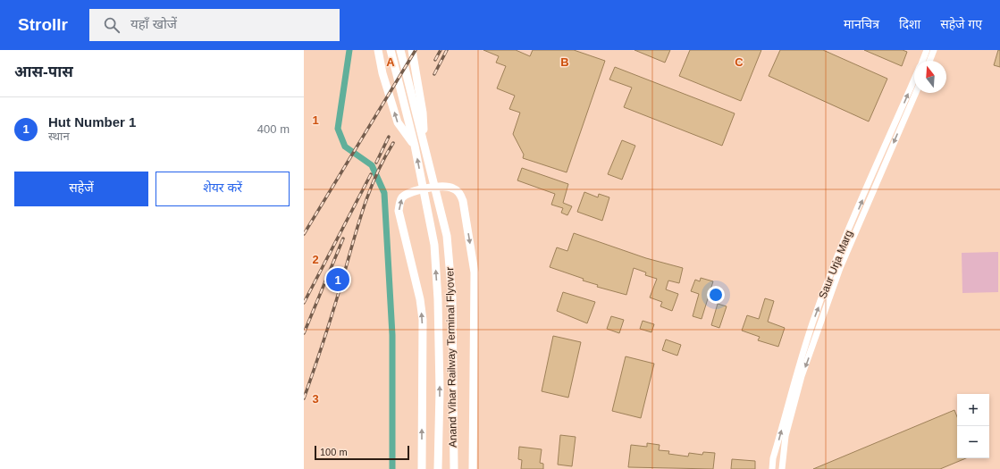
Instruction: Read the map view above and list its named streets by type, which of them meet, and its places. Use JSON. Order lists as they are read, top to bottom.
{
  "streets": {
    "main road": ["Anand Vihar Railway Terminal Flyover"],
    "street": ["Saur Urja Marg"]
  },
  "scale_bar": "100 m",
  "north": "top",
  "page": {
    "header": "Strollr",
    "search": "यहाँ खोजें",
    "nav": ["मानचित्र", "दिशा", "सहेजे गए"],
    "heading": "आस-पास",
    "list": [
      {
        "mark": "1",
        "name": "Hut Number 1",
        "note": "स्थान",
        "value": "400 m"
      }
    ],
    "buttons": ["सहेजें", "शेयर करें"],
    "pins": "1",
    "map_buttons": ["+", "−"],
    "scale": "100 m"
  },
  "grid": {
    "columns": ["A", "B", "C"],
    "rows": ["1", "2", "3"]
  }
}
